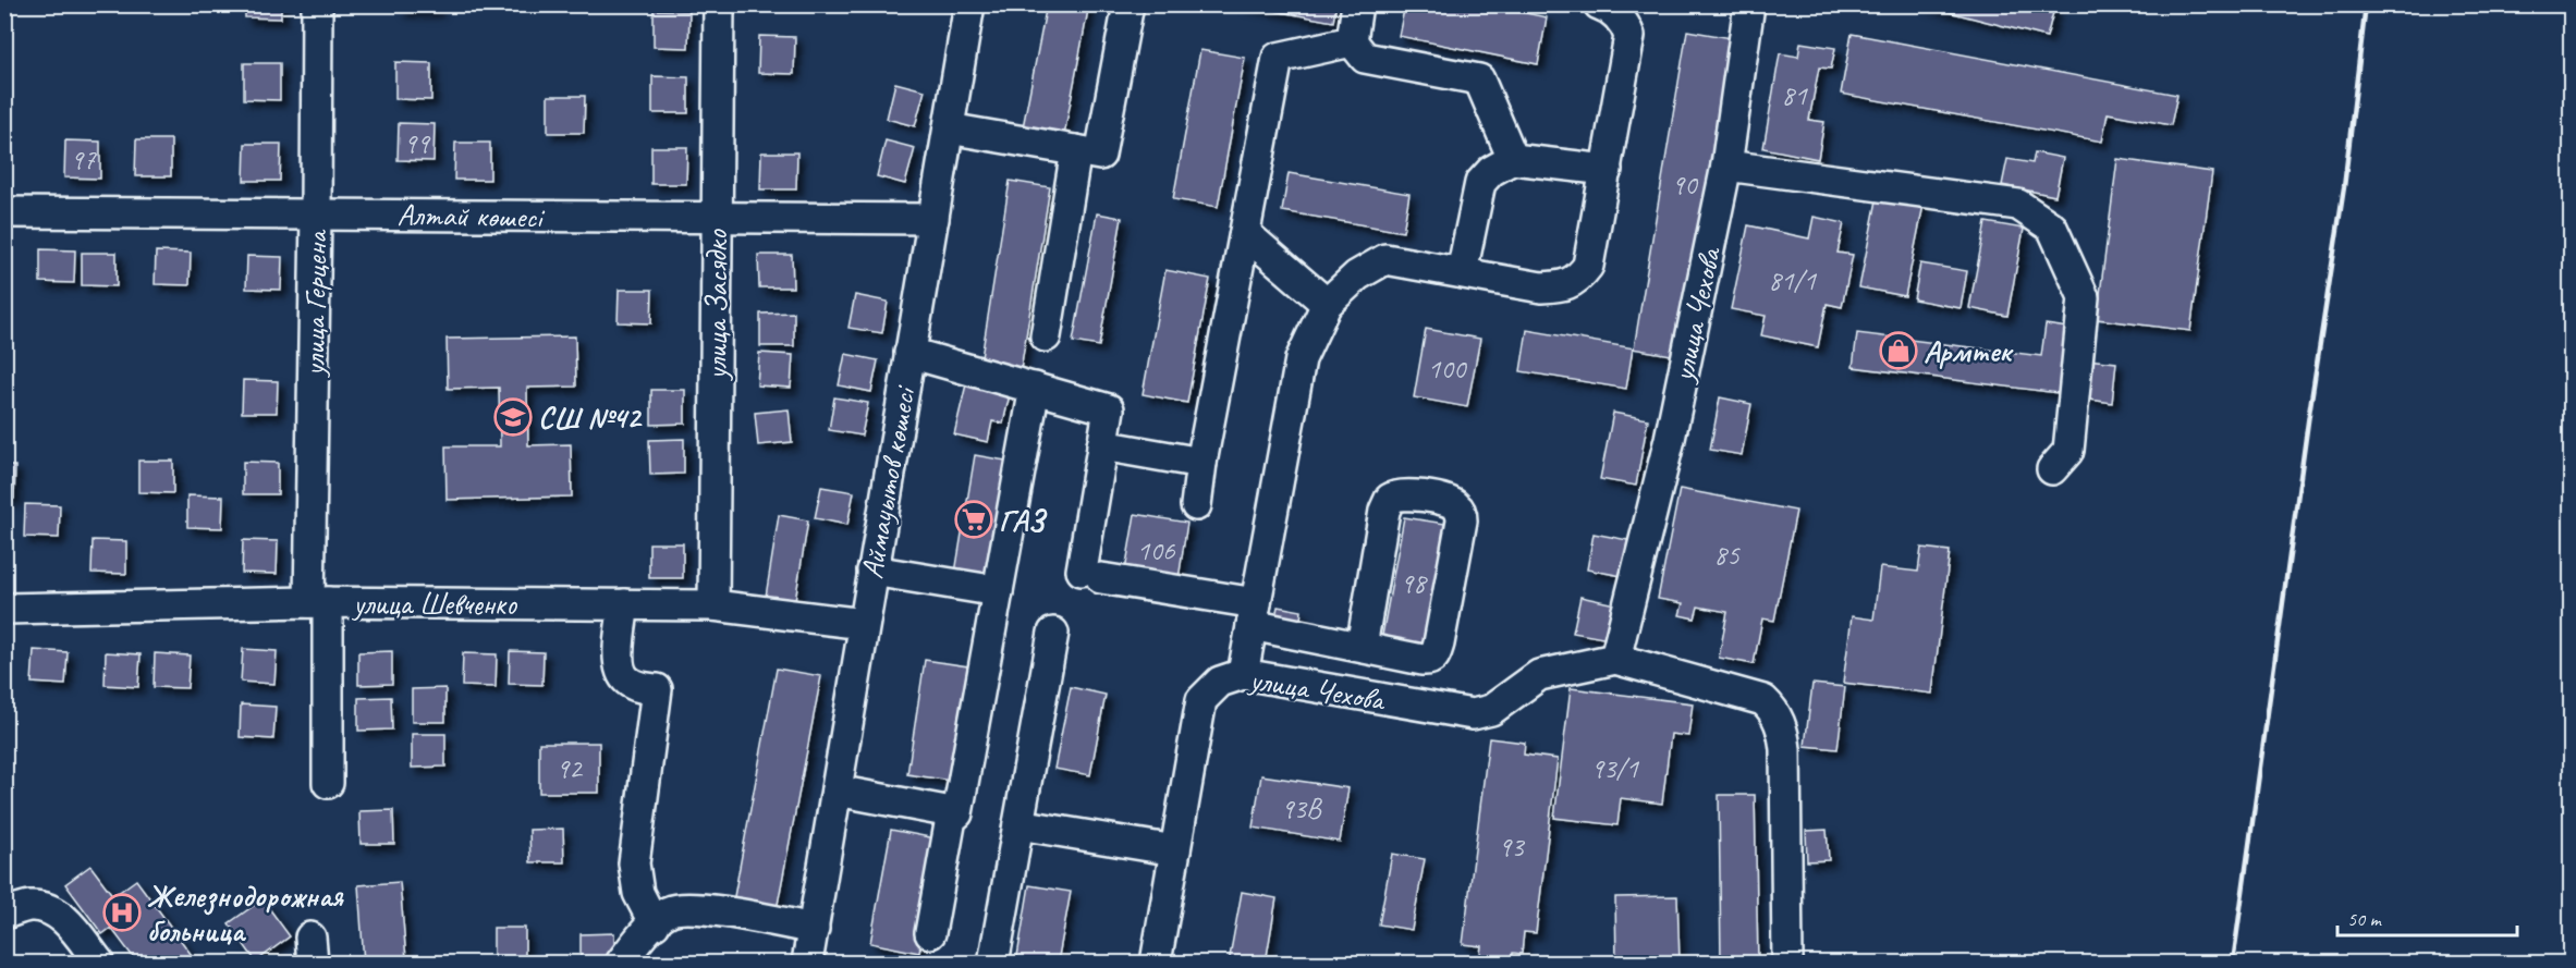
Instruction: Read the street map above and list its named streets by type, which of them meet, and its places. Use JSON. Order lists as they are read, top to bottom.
{
  "streets": {
    "street": [
      "Алтай көшесі",
      "улица Герцена",
      "улица Засядко",
      "улица Чехова",
      "Аймауытов көшесі",
      "улица Шевченко"
    ]
  },
  "crossings": [
    ["Алтай көшесі", "улица Герцена"],
    ["Алтай көшесі", "улица Засядко"],
    ["Алтай көшесі", "Аймауытов көшесі"],
    ["улица Герцена", "улица Шевченко"],
    ["улица Засядко", "улица Шевченко"],
    ["Аймауытов көшесі", "улица Шевченко"]
  ],
  "places": {
    "shop": ["Армтек"],
    "school or university": ["СШ №42"],
    "supermarket": ["ГАЗ"],
    "hospital": ["Железнодорожная больница"]
  },
  "house_numbers": [
    "81",
    "99",
    "97",
    "90",
    "81/1",
    "100",
    "106",
    "85",
    "98",
    "92",
    "93/1",
    "93В",
    "93"
  ],
  "scale_bar": "50 m"
}
